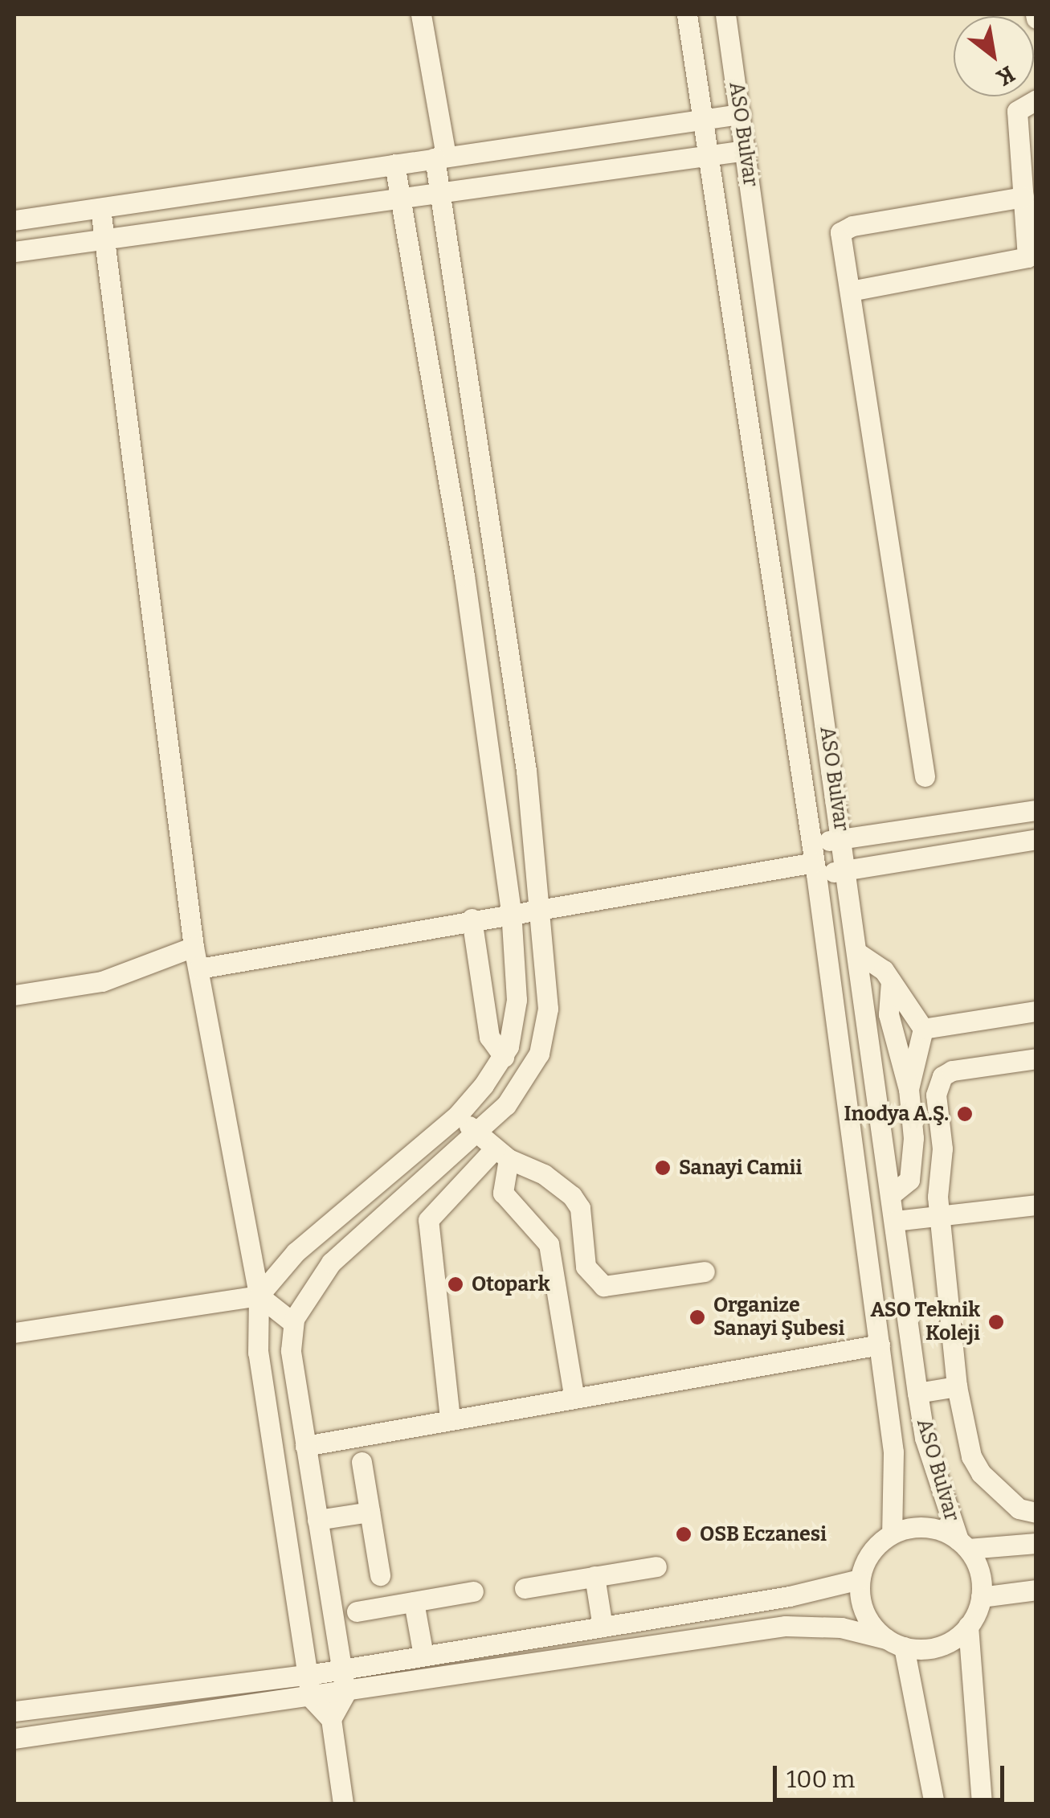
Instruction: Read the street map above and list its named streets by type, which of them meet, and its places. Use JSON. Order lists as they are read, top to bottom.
{
  "streets": {
    "street": ["ASO Bulvar"]
  },
  "places": [
    "Inodya A.Ş.",
    "Sanayi Camii",
    "Otopark",
    "Organize Sanayi Şubesi",
    "ASO Teknik Koleji",
    "OSB Eczanesi"
  ],
  "scale_bar": "100 m",
  "north": "bottom right"
}
